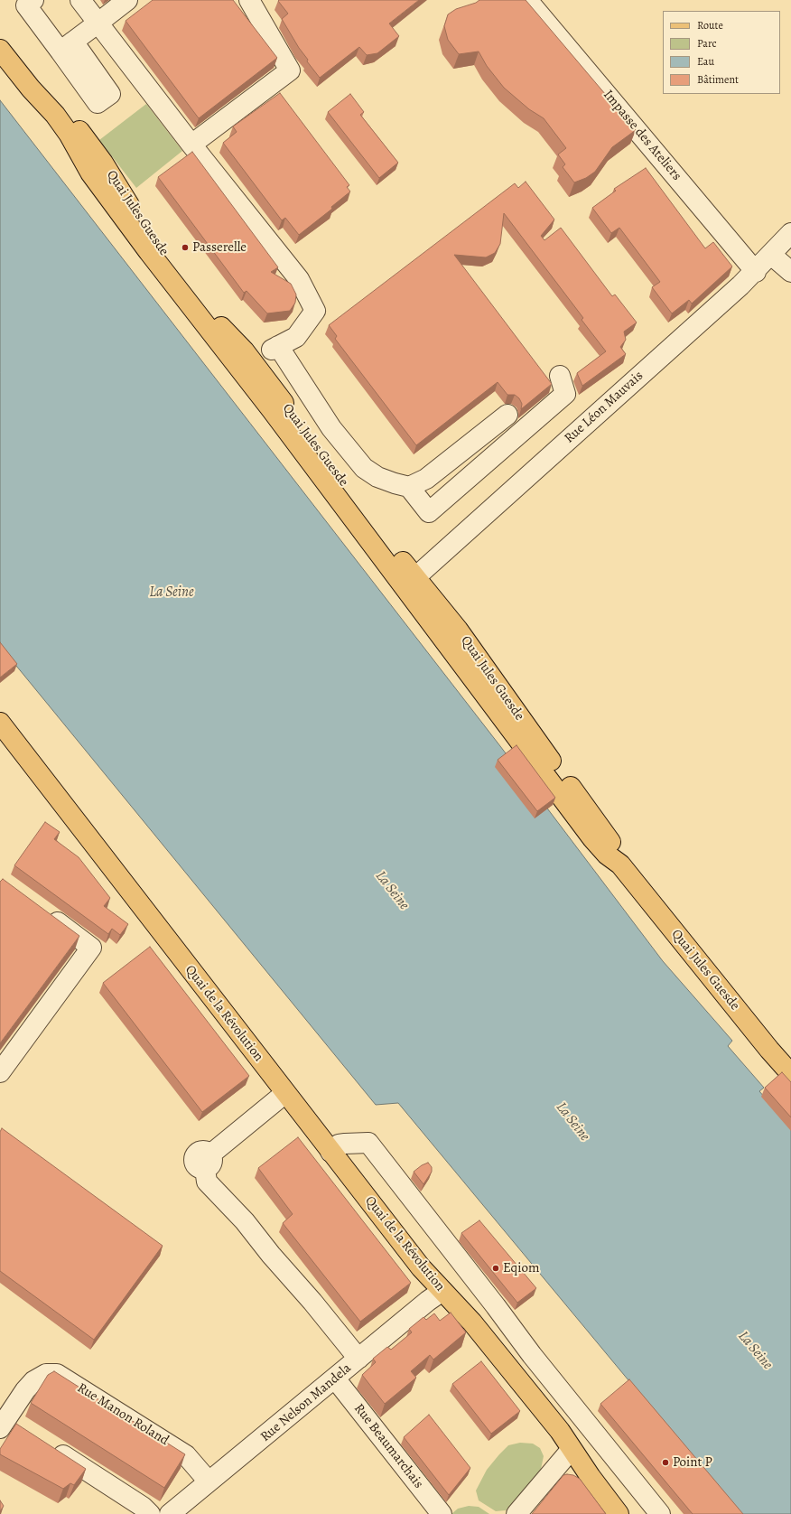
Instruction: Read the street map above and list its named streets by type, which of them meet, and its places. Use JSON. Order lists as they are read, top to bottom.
{
  "streets": {
    "main road": ["Quai Jules Guesde", "Quai de la Révolution"],
    "street": [
      "Impasse des Ateliers",
      "Rue Léon Mauvais",
      "Rue Nelson Mandela",
      "Rue Manon Roland",
      "Rue Beaumarchais"
    ]
  },
  "crossings": [
    ["Impasse des Ateliers", "Rue Léon Mauvais"],
    ["Quai Jules Guesde", "Rue Léon Mauvais"],
    ["Quai de la Révolution", "Rue Nelson Mandela"],
    ["Rue Nelson Mandela", "Rue Manon Roland"],
    ["Rue Nelson Mandela", "Rue Beaumarchais"]
  ],
  "water": ["La Seine"],
  "places": ["Passerelle", "Eqiom", "Point P"],
  "legend": [
    "Route",
    "Parc",
    "Eau",
    "Bâtiment"
  ]
}
